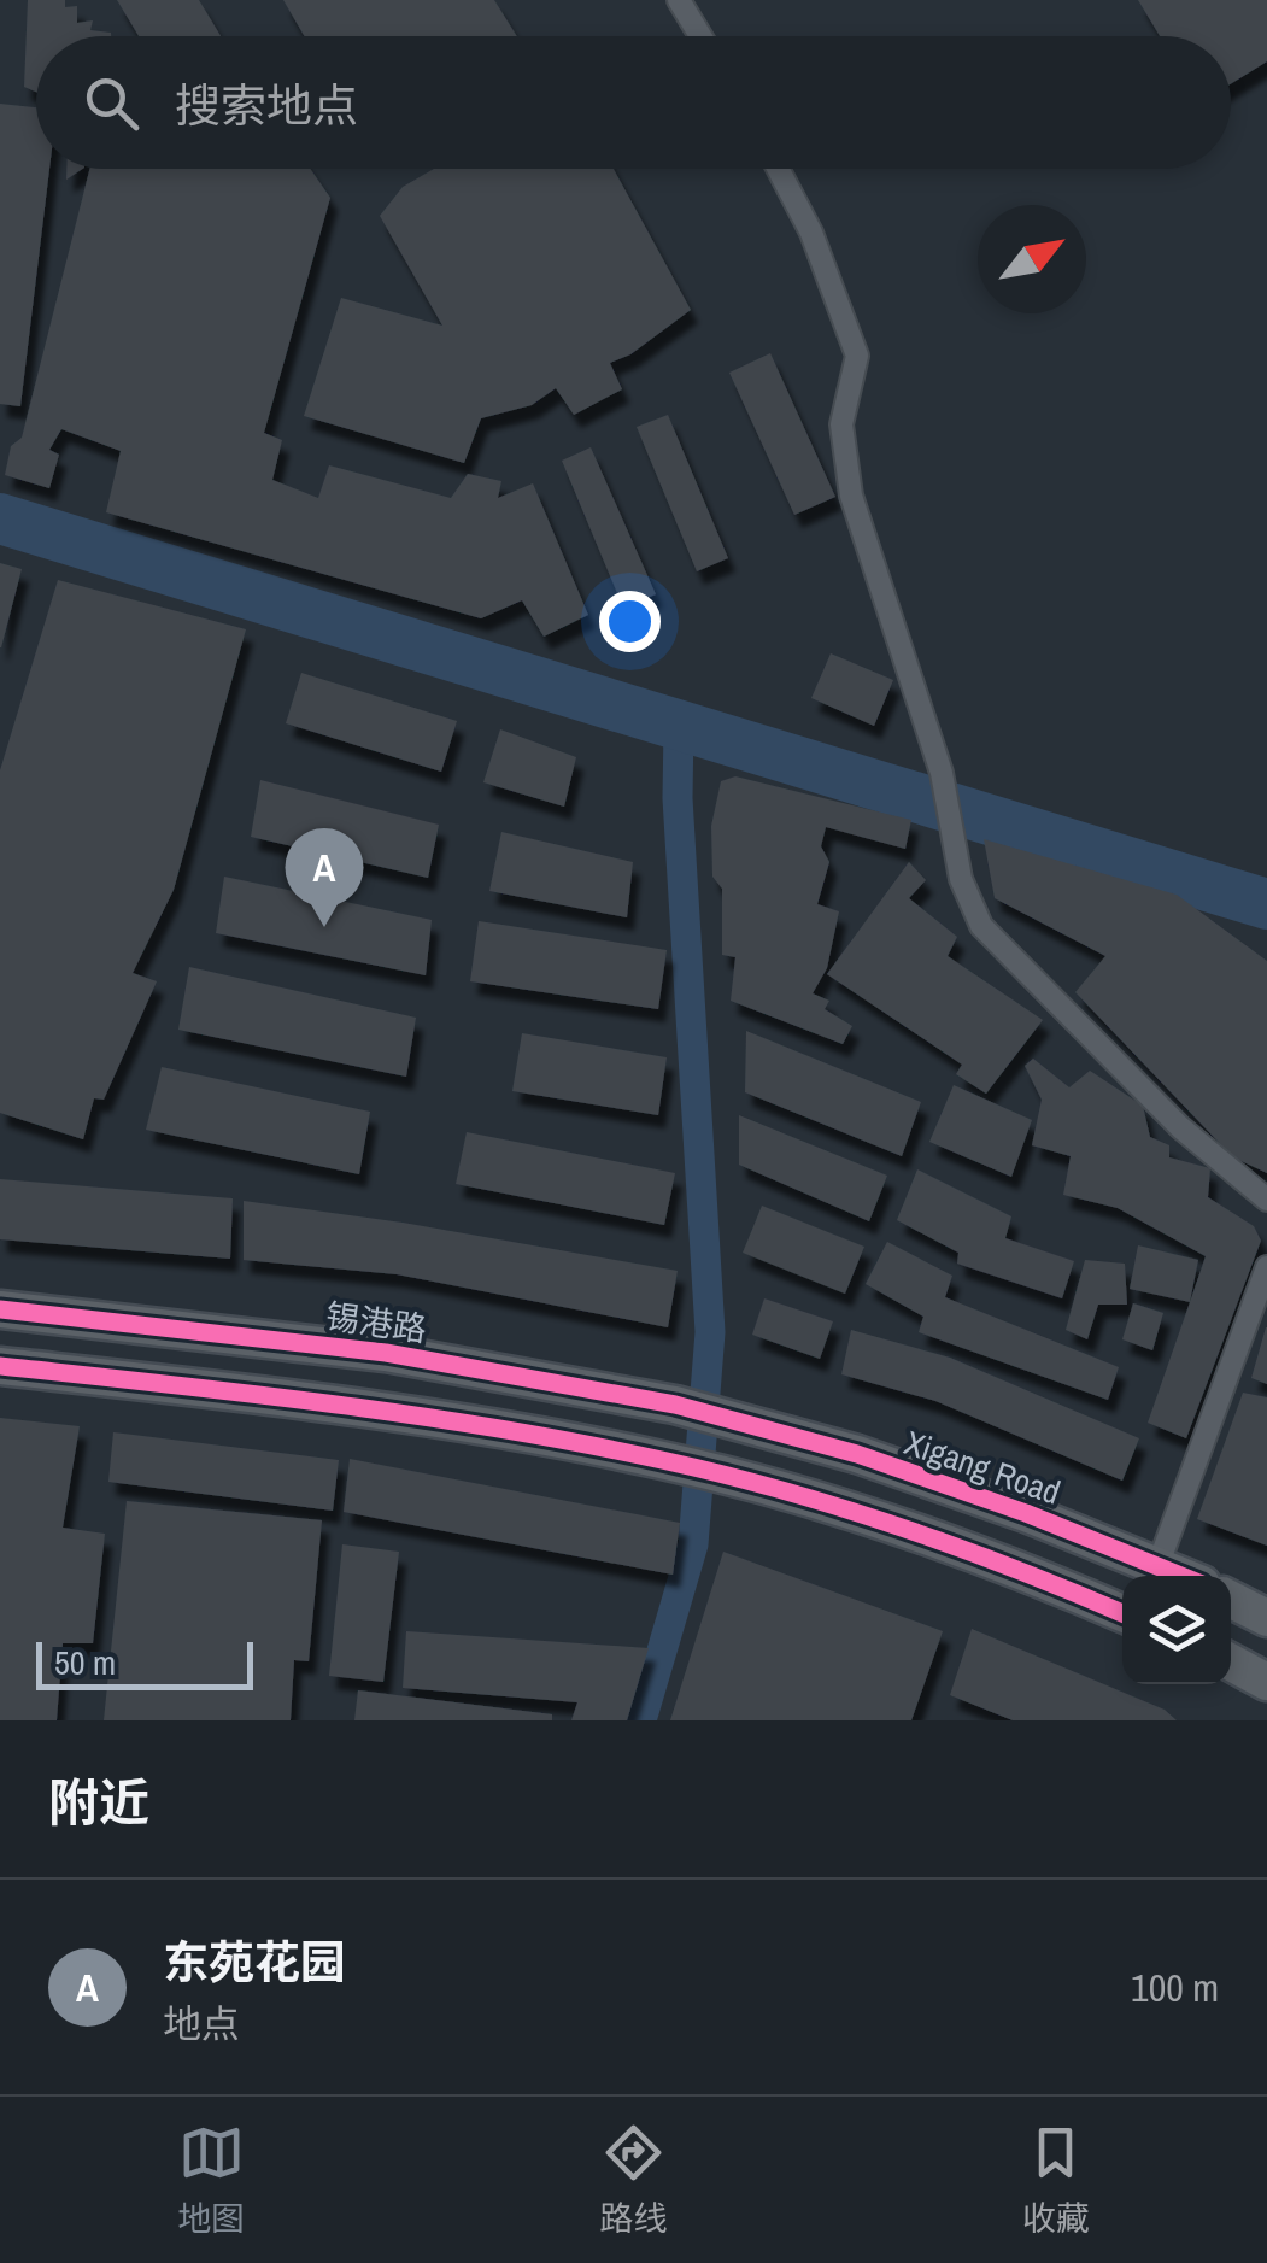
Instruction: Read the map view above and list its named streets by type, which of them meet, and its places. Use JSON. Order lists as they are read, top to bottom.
{
  "streets": {
    "main road": ["锡港路", "Xigang Road"]
  },
  "crossings": [
    ["锡港路", "Xigang Road"]
  ],
  "scale_bar": "50 m",
  "north": "top right",
  "page": {
    "search": "搜索地点",
    "pins": "A",
    "scale": "50 m",
    "heading": "附近",
    "list": [
      {
        "mark": "A",
        "name": "东苑花园",
        "note": "地点",
        "value": "100 m"
      }
    ],
    "nav": ["地图", "路线", "收藏"]
  }
}
